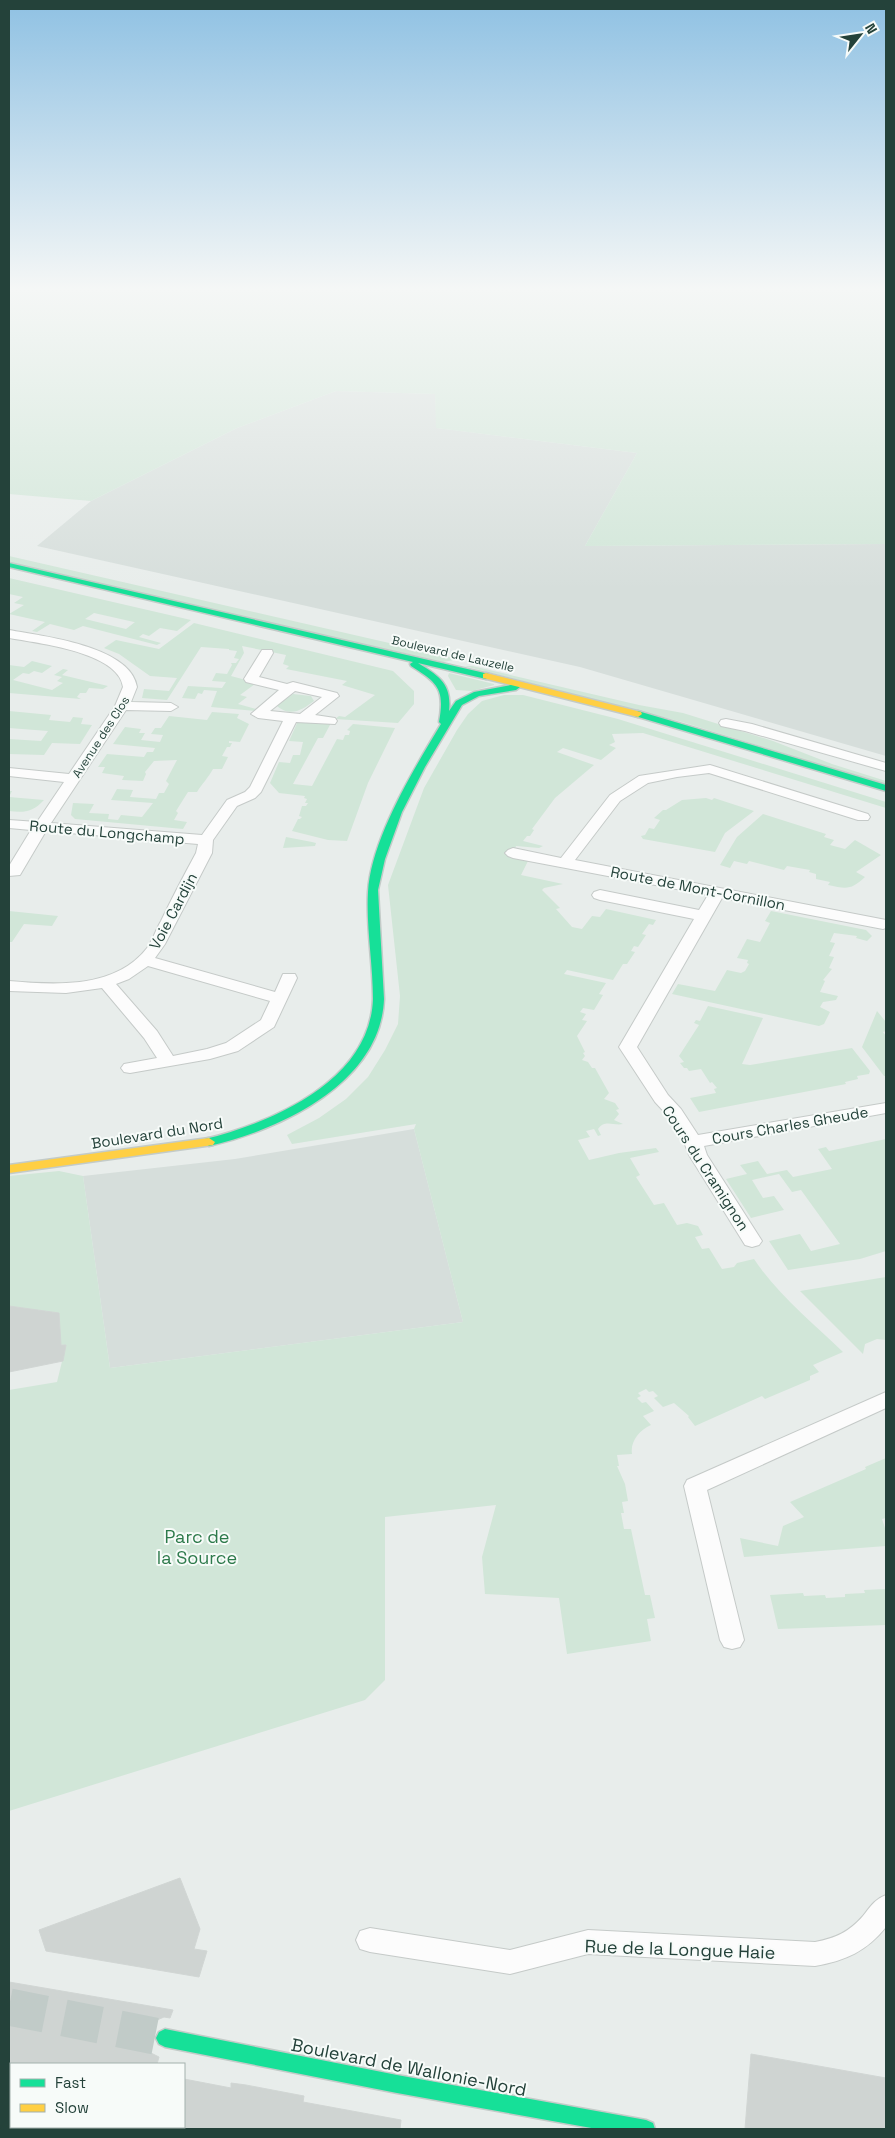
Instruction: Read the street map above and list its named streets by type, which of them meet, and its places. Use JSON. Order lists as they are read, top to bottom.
{
  "streets": {
    "main road": ["Boulevard de Lauzelle", "Boulevard du Nord", "Boulevard de Wallonie-Nord"],
    "street": [
      "Avenue des Clos",
      "Route du Longchamp",
      "Route de Mont-Cornillon",
      "Voie Cardijn",
      "Cours Charles Gheude",
      "Cours du Cramignon",
      "Rue de la Longue Haie"
    ]
  },
  "crossings": [
    ["Boulevard de Lauzelle", "Boulevard du Nord"],
    ["Avenue des Clos", "Route du Longchamp"],
    ["Route du Longchamp", "Voie Cardijn"],
    ["Route de Mont-Cornillon", "Cours du Cramignon"],
    ["Cours Charles Gheude", "Cours du Cramignon"]
  ],
  "parks": ["Parc de la Source"],
  "legend": ["Fast", "Slow"],
  "north": "top right"
}
